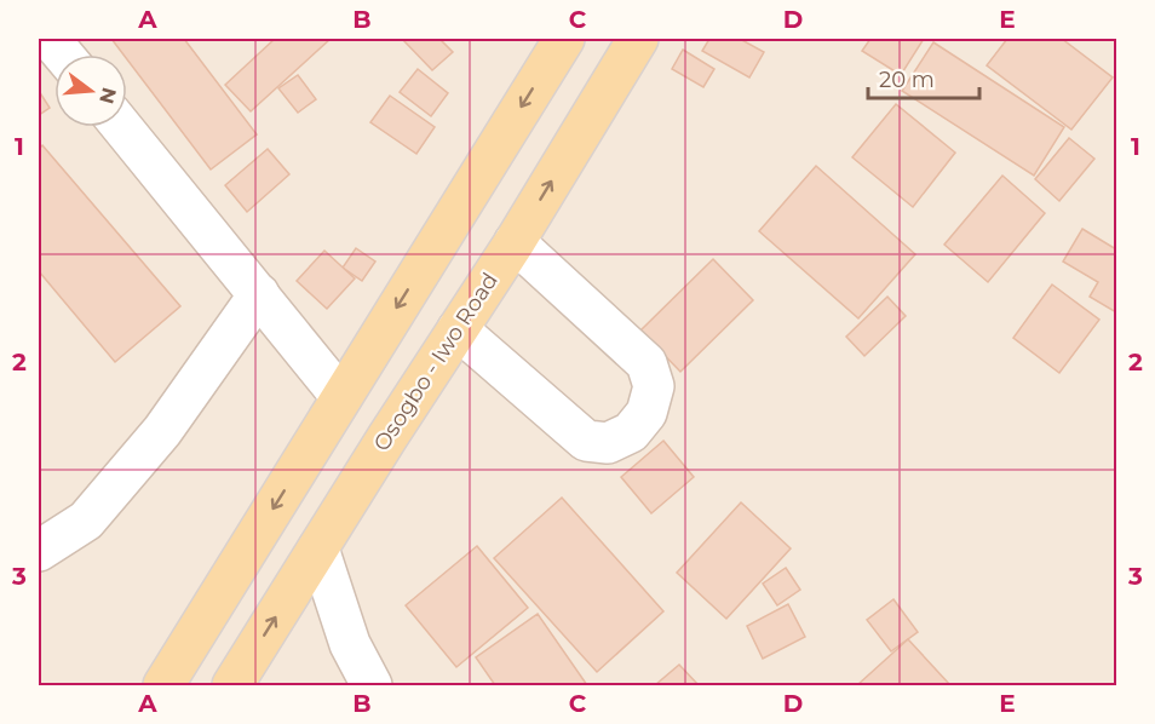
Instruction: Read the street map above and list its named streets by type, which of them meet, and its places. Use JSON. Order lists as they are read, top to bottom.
{
  "streets": {
    "main road": ["Osogbo - Iwo Road"]
  },
  "scale_bar": "20 m",
  "north": "right",
  "grid": {
    "columns": [
      "A",
      "B",
      "C",
      "D",
      "E"
    ],
    "rows": ["1", "2", "3"]
  }
}
